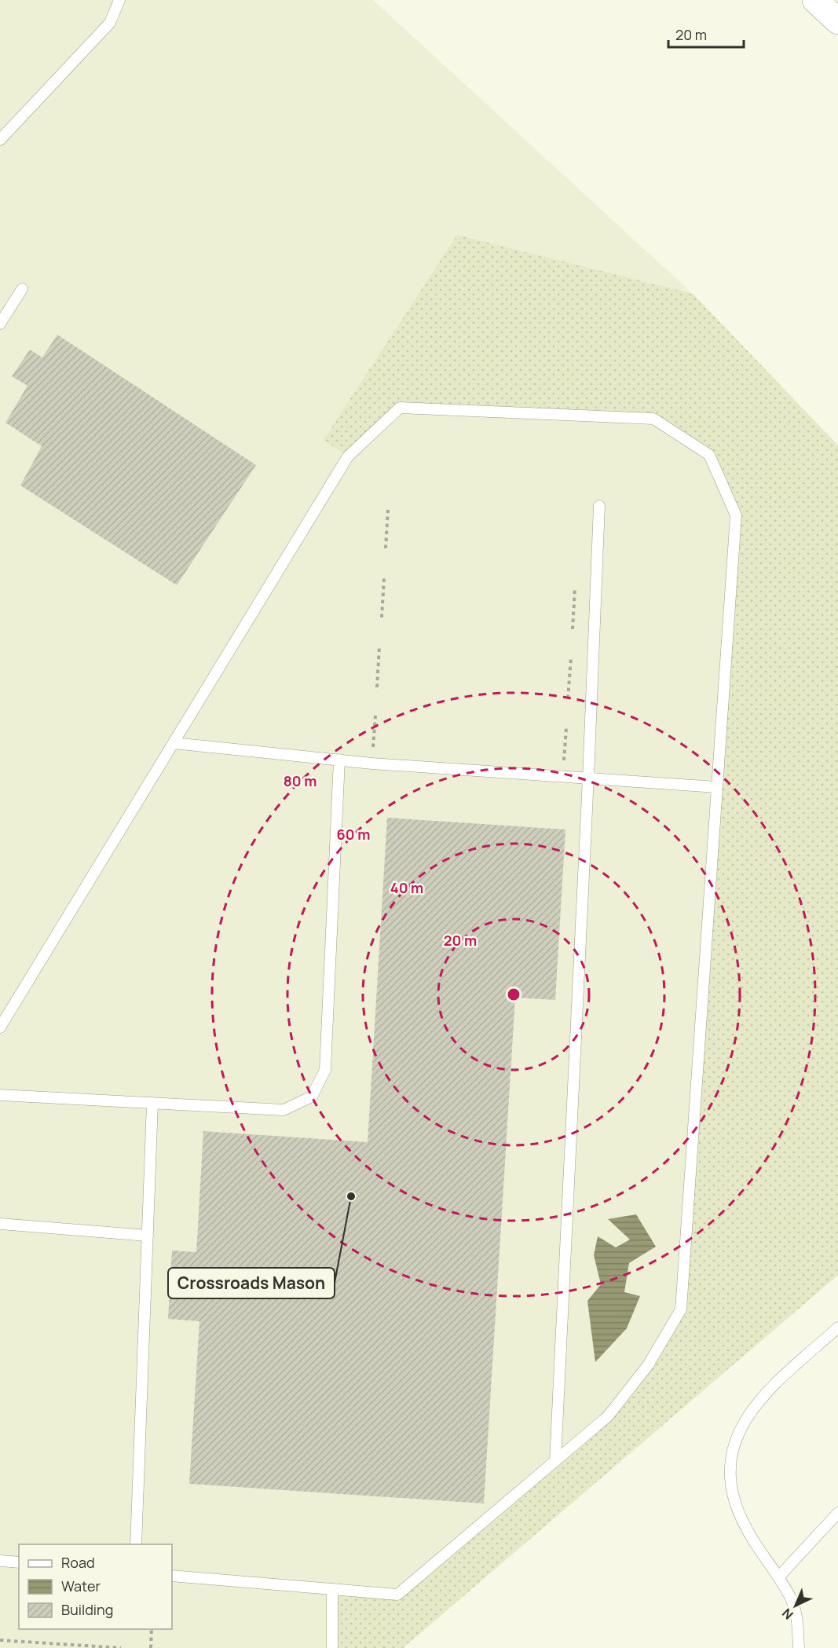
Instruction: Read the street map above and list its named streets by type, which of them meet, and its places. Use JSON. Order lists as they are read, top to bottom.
{
  "places": ["Crossroads Mason"],
  "legend": ["Road", "Water", "Building"],
  "scale_bar": "20 m",
  "north": "bottom left",
  "rings": [
    "80 m",
    "60 m",
    "40 m",
    "20 m"
  ]
}
